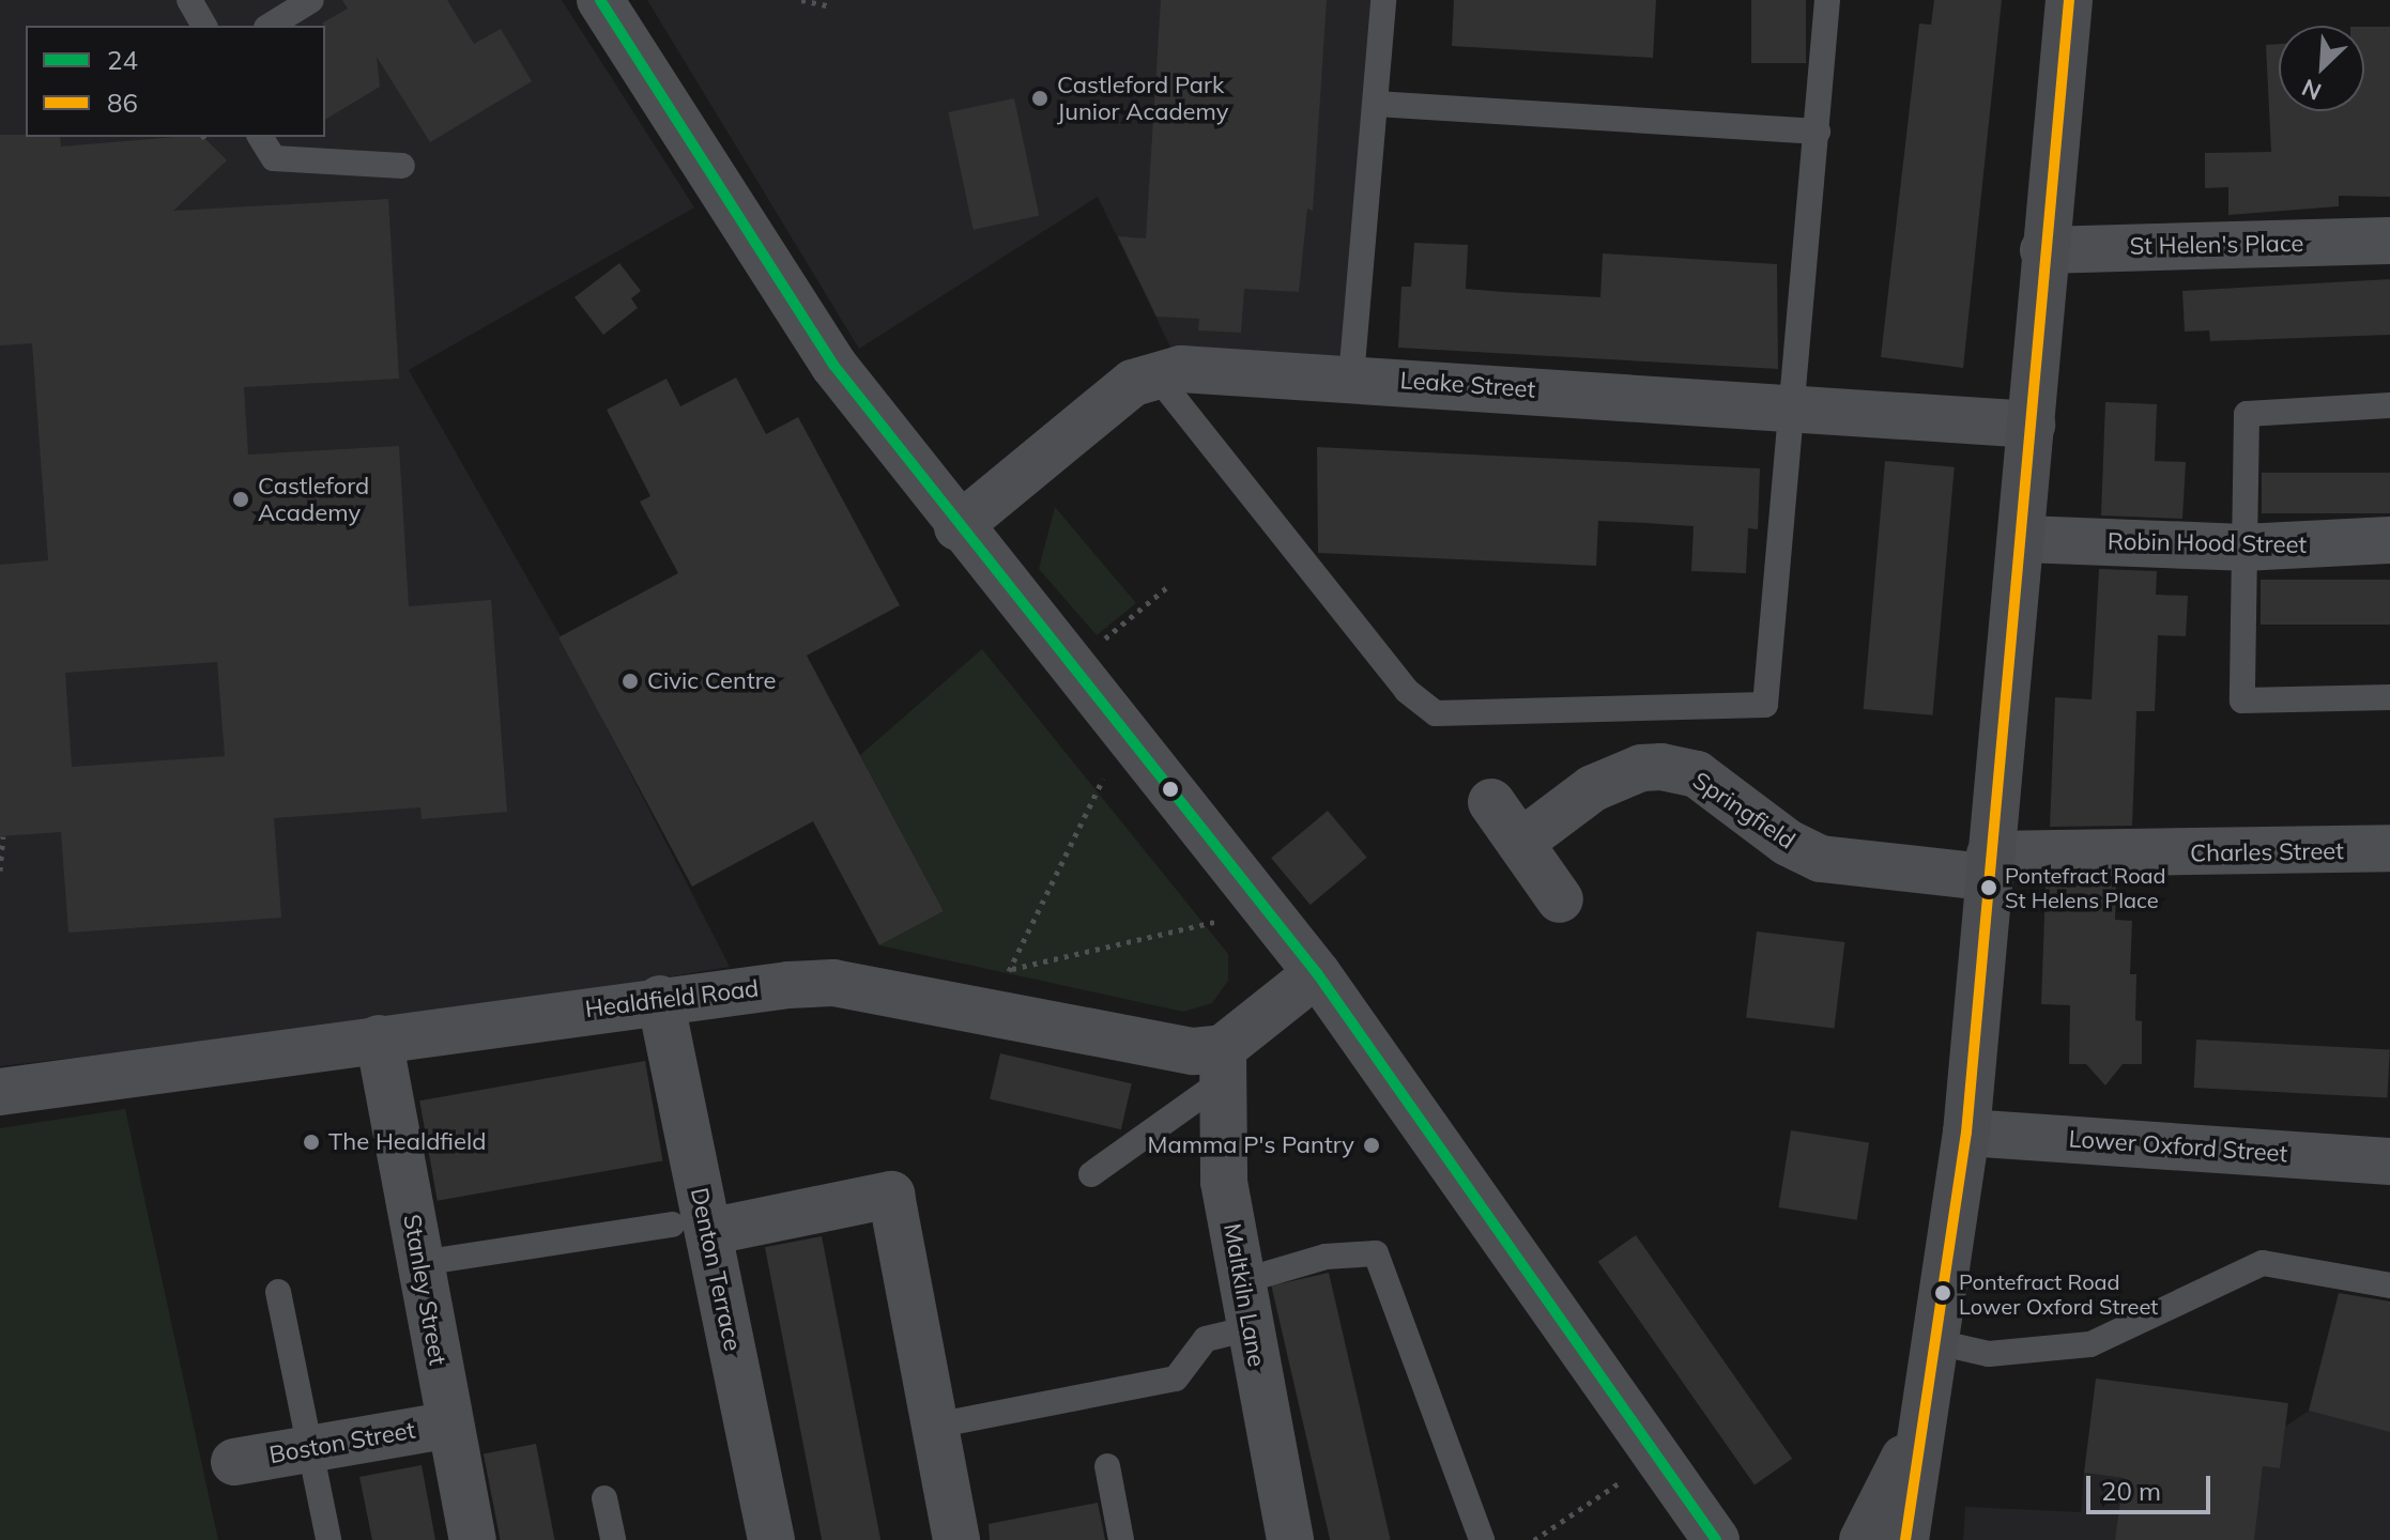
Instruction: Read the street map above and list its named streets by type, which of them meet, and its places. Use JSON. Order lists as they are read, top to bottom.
{
  "streets": {
    "street": [
      "St Helen's Place",
      "Leake Street",
      "Robin Hood Street",
      "Springfield",
      "Charles Street",
      "Healdfield Road",
      "Lower Oxford Street",
      "Denton Terrace",
      "Stanley Street",
      "Maltkiln Lane",
      "Boston Street"
    ]
  },
  "crossings": [
    ["Springfield", "Charles Street"],
    ["Healdfield Road", "Denton Terrace"],
    ["Healdfield Road", "Stanley Street"],
    ["Healdfield Road", "Maltkiln Lane"],
    ["Stanley Street", "Boston Street"]
  ],
  "places": [
    "Castleford Park Junior Academy",
    "Castleford Academy",
    "Civic Centre",
    "Pontefract Road St Helens Place",
    "The Healdfield",
    "Mamma P's Pantry",
    "Pontefract Road Lower Oxford Street"
  ],
  "lines": ["transit line 24", "transit line 86"],
  "legend": ["24", "86"],
  "scale_bar": "20 m",
  "north": "bottom left"
}
